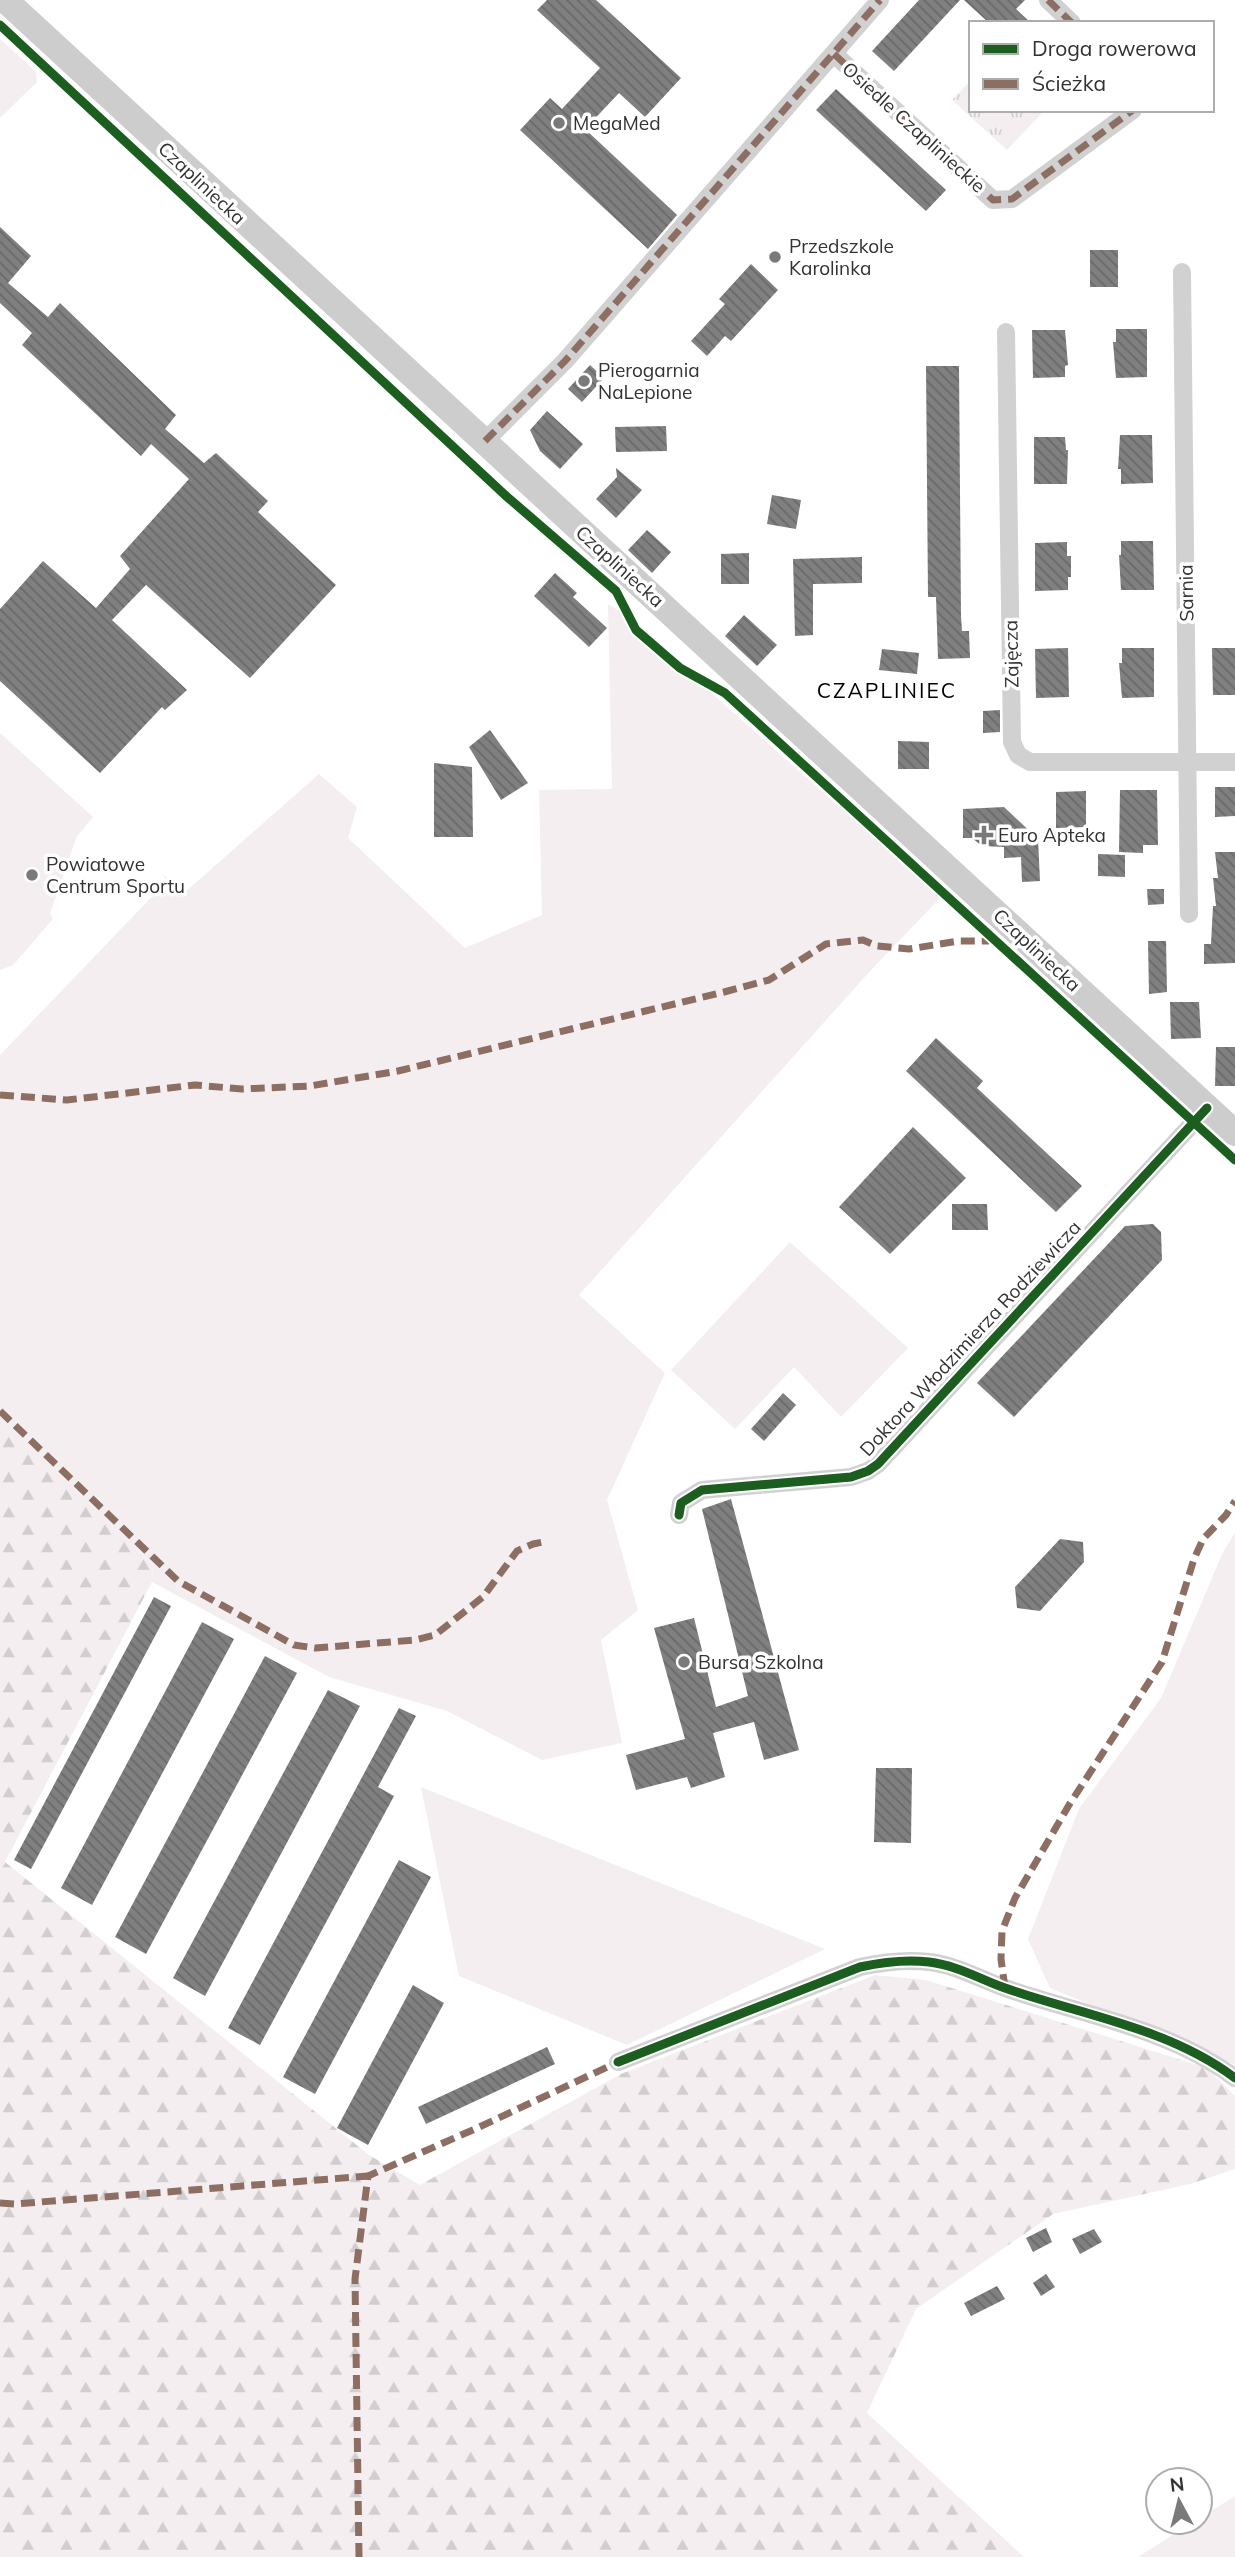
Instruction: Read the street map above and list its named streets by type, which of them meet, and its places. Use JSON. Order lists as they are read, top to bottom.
{
  "streets": {
    "main road": ["Czapliniecka"],
    "street": [
      "Osiedle Czaplinieckie",
      "Sarnia",
      "Zajęcza",
      "Doktora Włodzimierza Rodziewicza"
    ]
  },
  "crossings": [
    ["Czapliniecka", "Doktora Włodzimierza Rodziewicza"],
    ["Sarnia", "Zajęcza"]
  ],
  "districts": ["CZAPLINIEC"],
  "places": {
    "other": [
      "MegaMed",
      "Przedszkole Karolinka",
      "Pierogarnia NaLepione",
      "Powiatowe Centrum Sportu",
      "Bursa Szkolna"
    ],
    "health": ["Euro Apteka"]
  },
  "legend": ["Droga rowerowa", "Ścieżka"],
  "north": "top"
}
